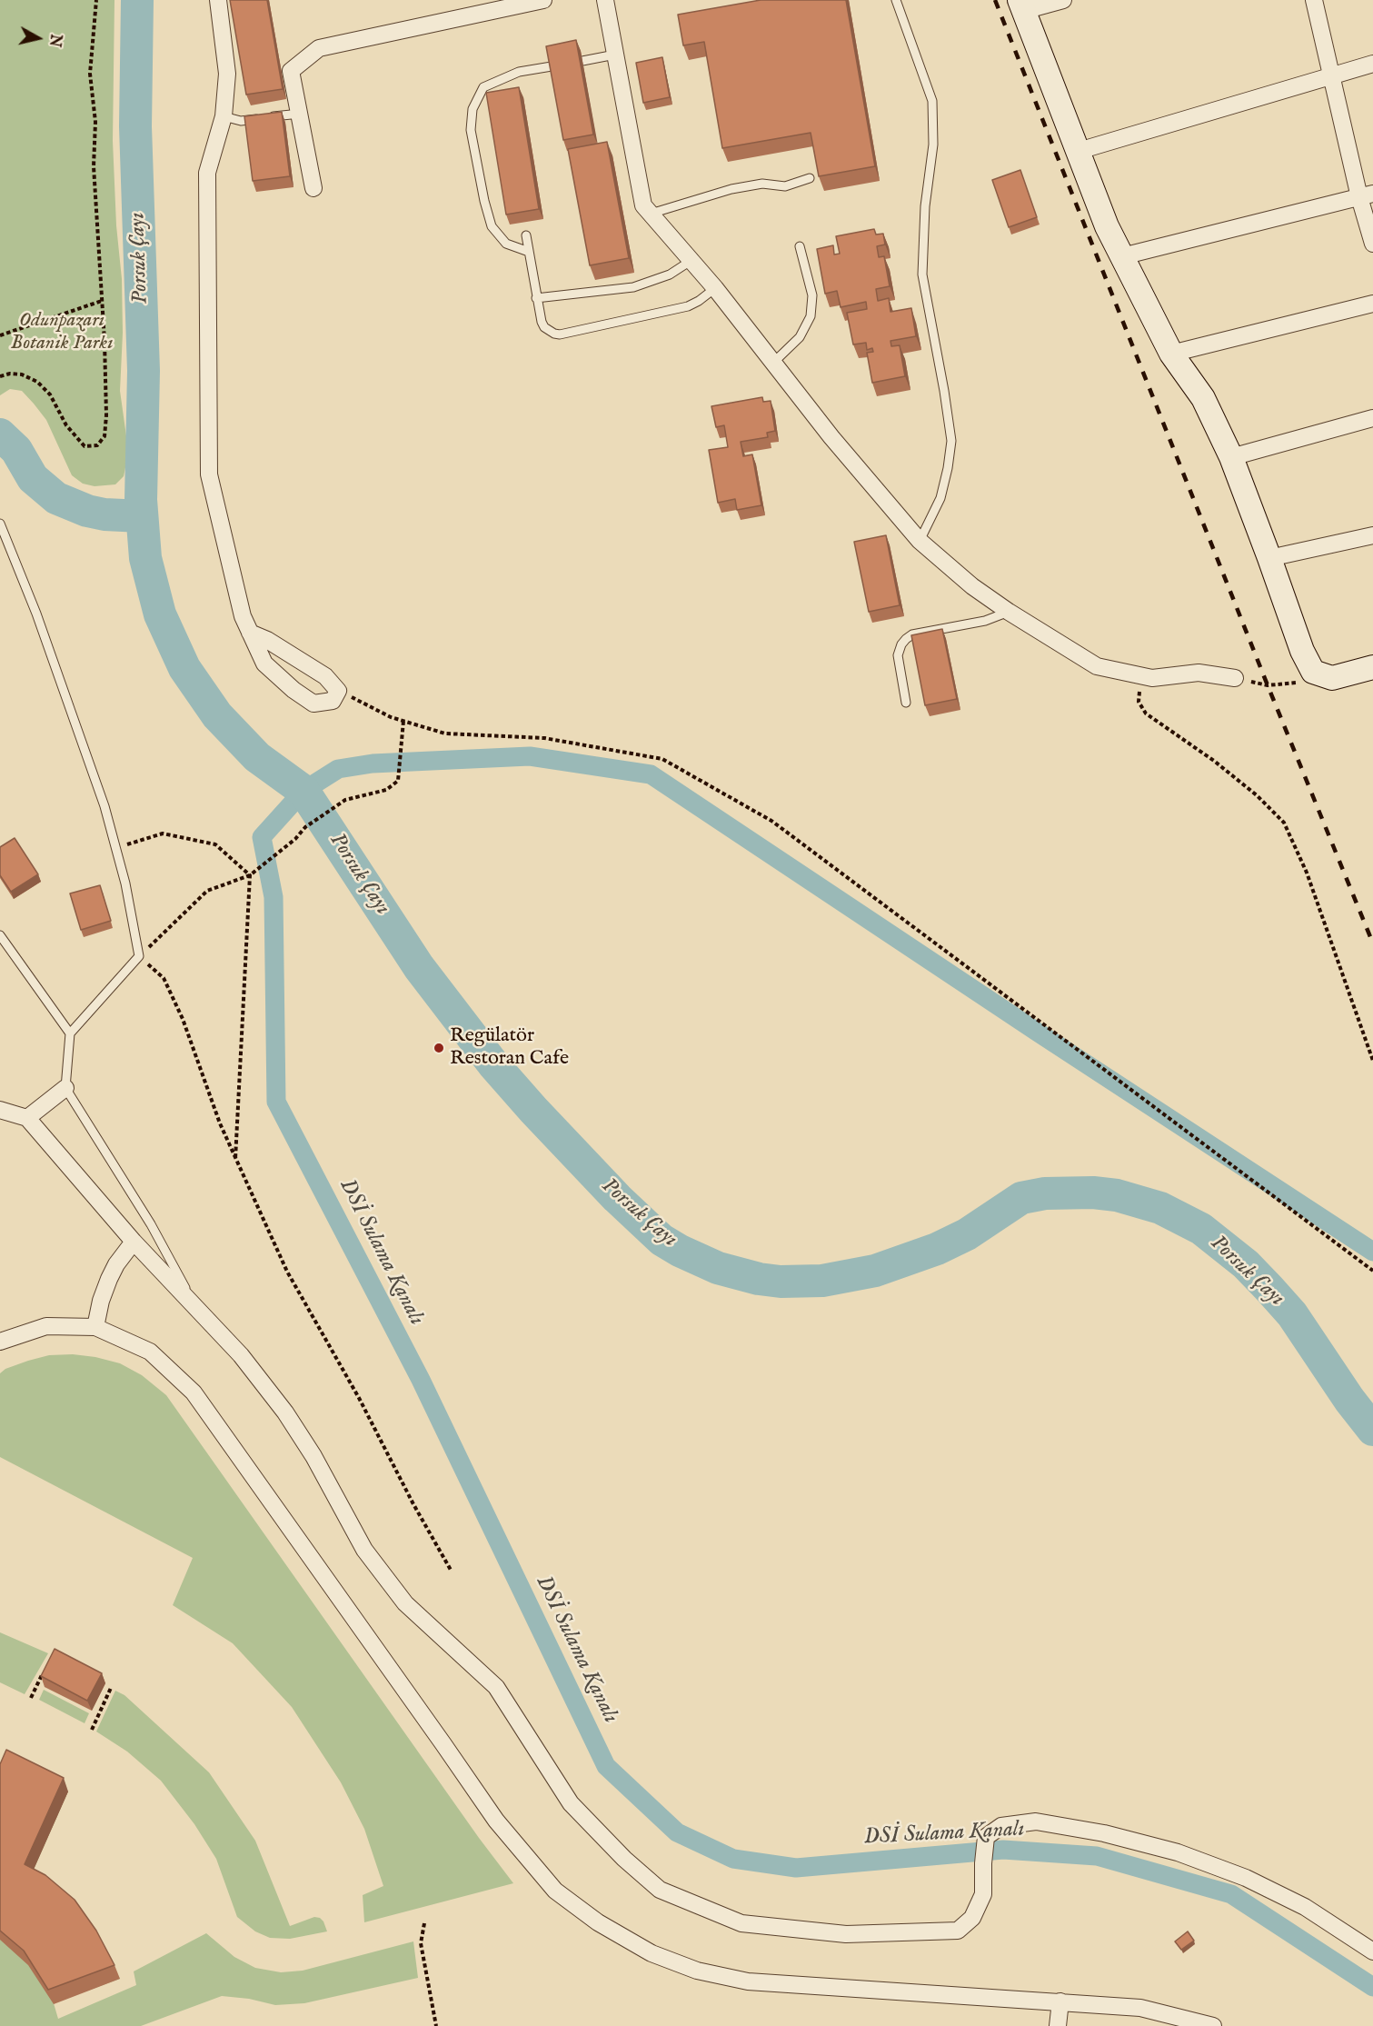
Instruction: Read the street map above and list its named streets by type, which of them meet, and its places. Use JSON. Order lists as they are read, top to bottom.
{
  "water": ["Porsuk Çayı", "DSİ Sulama Kanalı"],
  "parks": ["Odunpazarı Botanik Parkı"],
  "places": ["Regülatör Restoran Cafe"],
  "north": "right"
}
